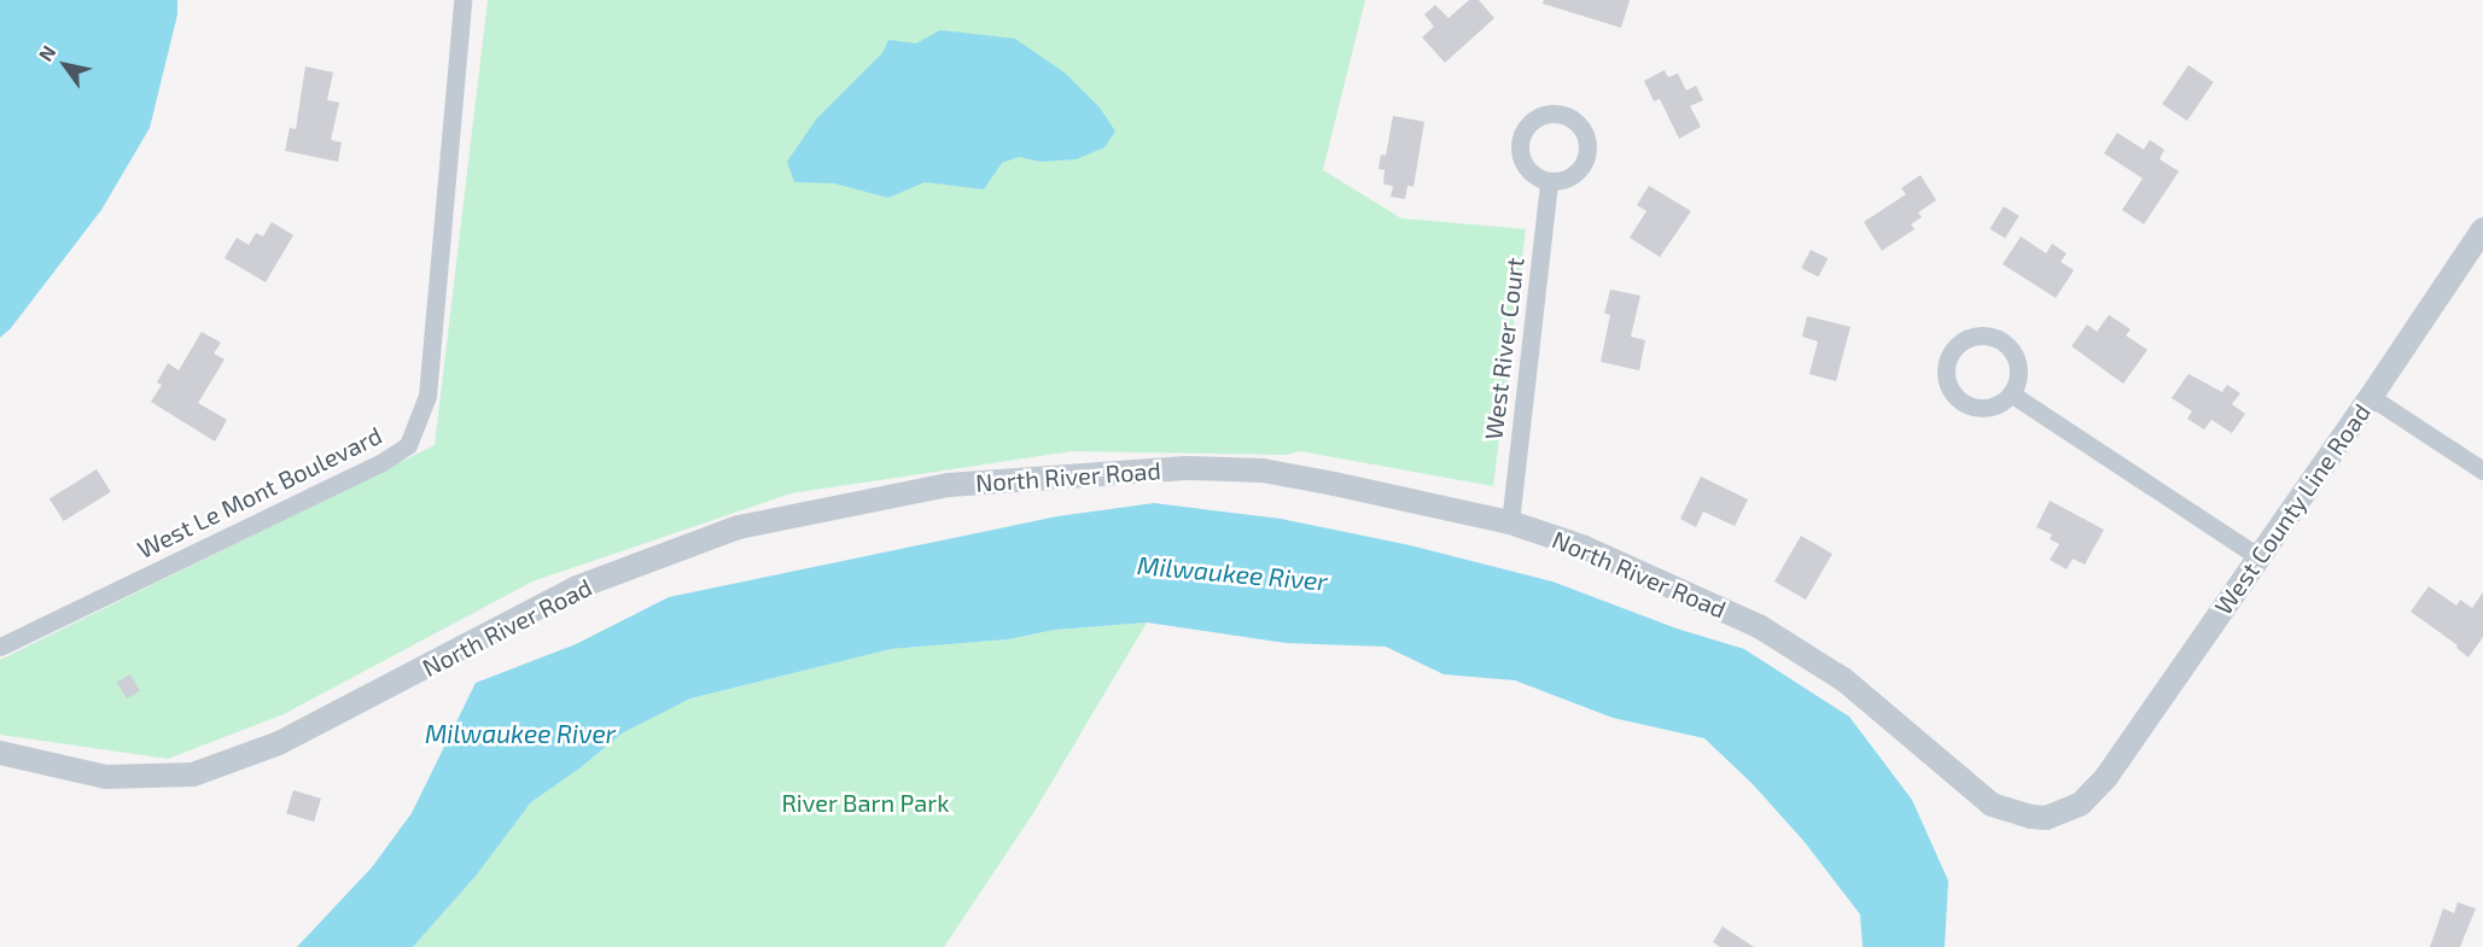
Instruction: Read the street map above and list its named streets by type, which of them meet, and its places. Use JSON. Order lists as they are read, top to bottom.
{
  "streets": {
    "street": [
      "West River Court",
      "North River Road",
      "West Le Mont Boulevard",
      "West County Line Road"
    ]
  },
  "crossings": [
    ["West River Court", "North River Road"],
    ["North River Road", "West County Line Road"]
  ],
  "water": ["Milwaukee River"],
  "parks": ["River Barn Park"],
  "north": "top left"
}
